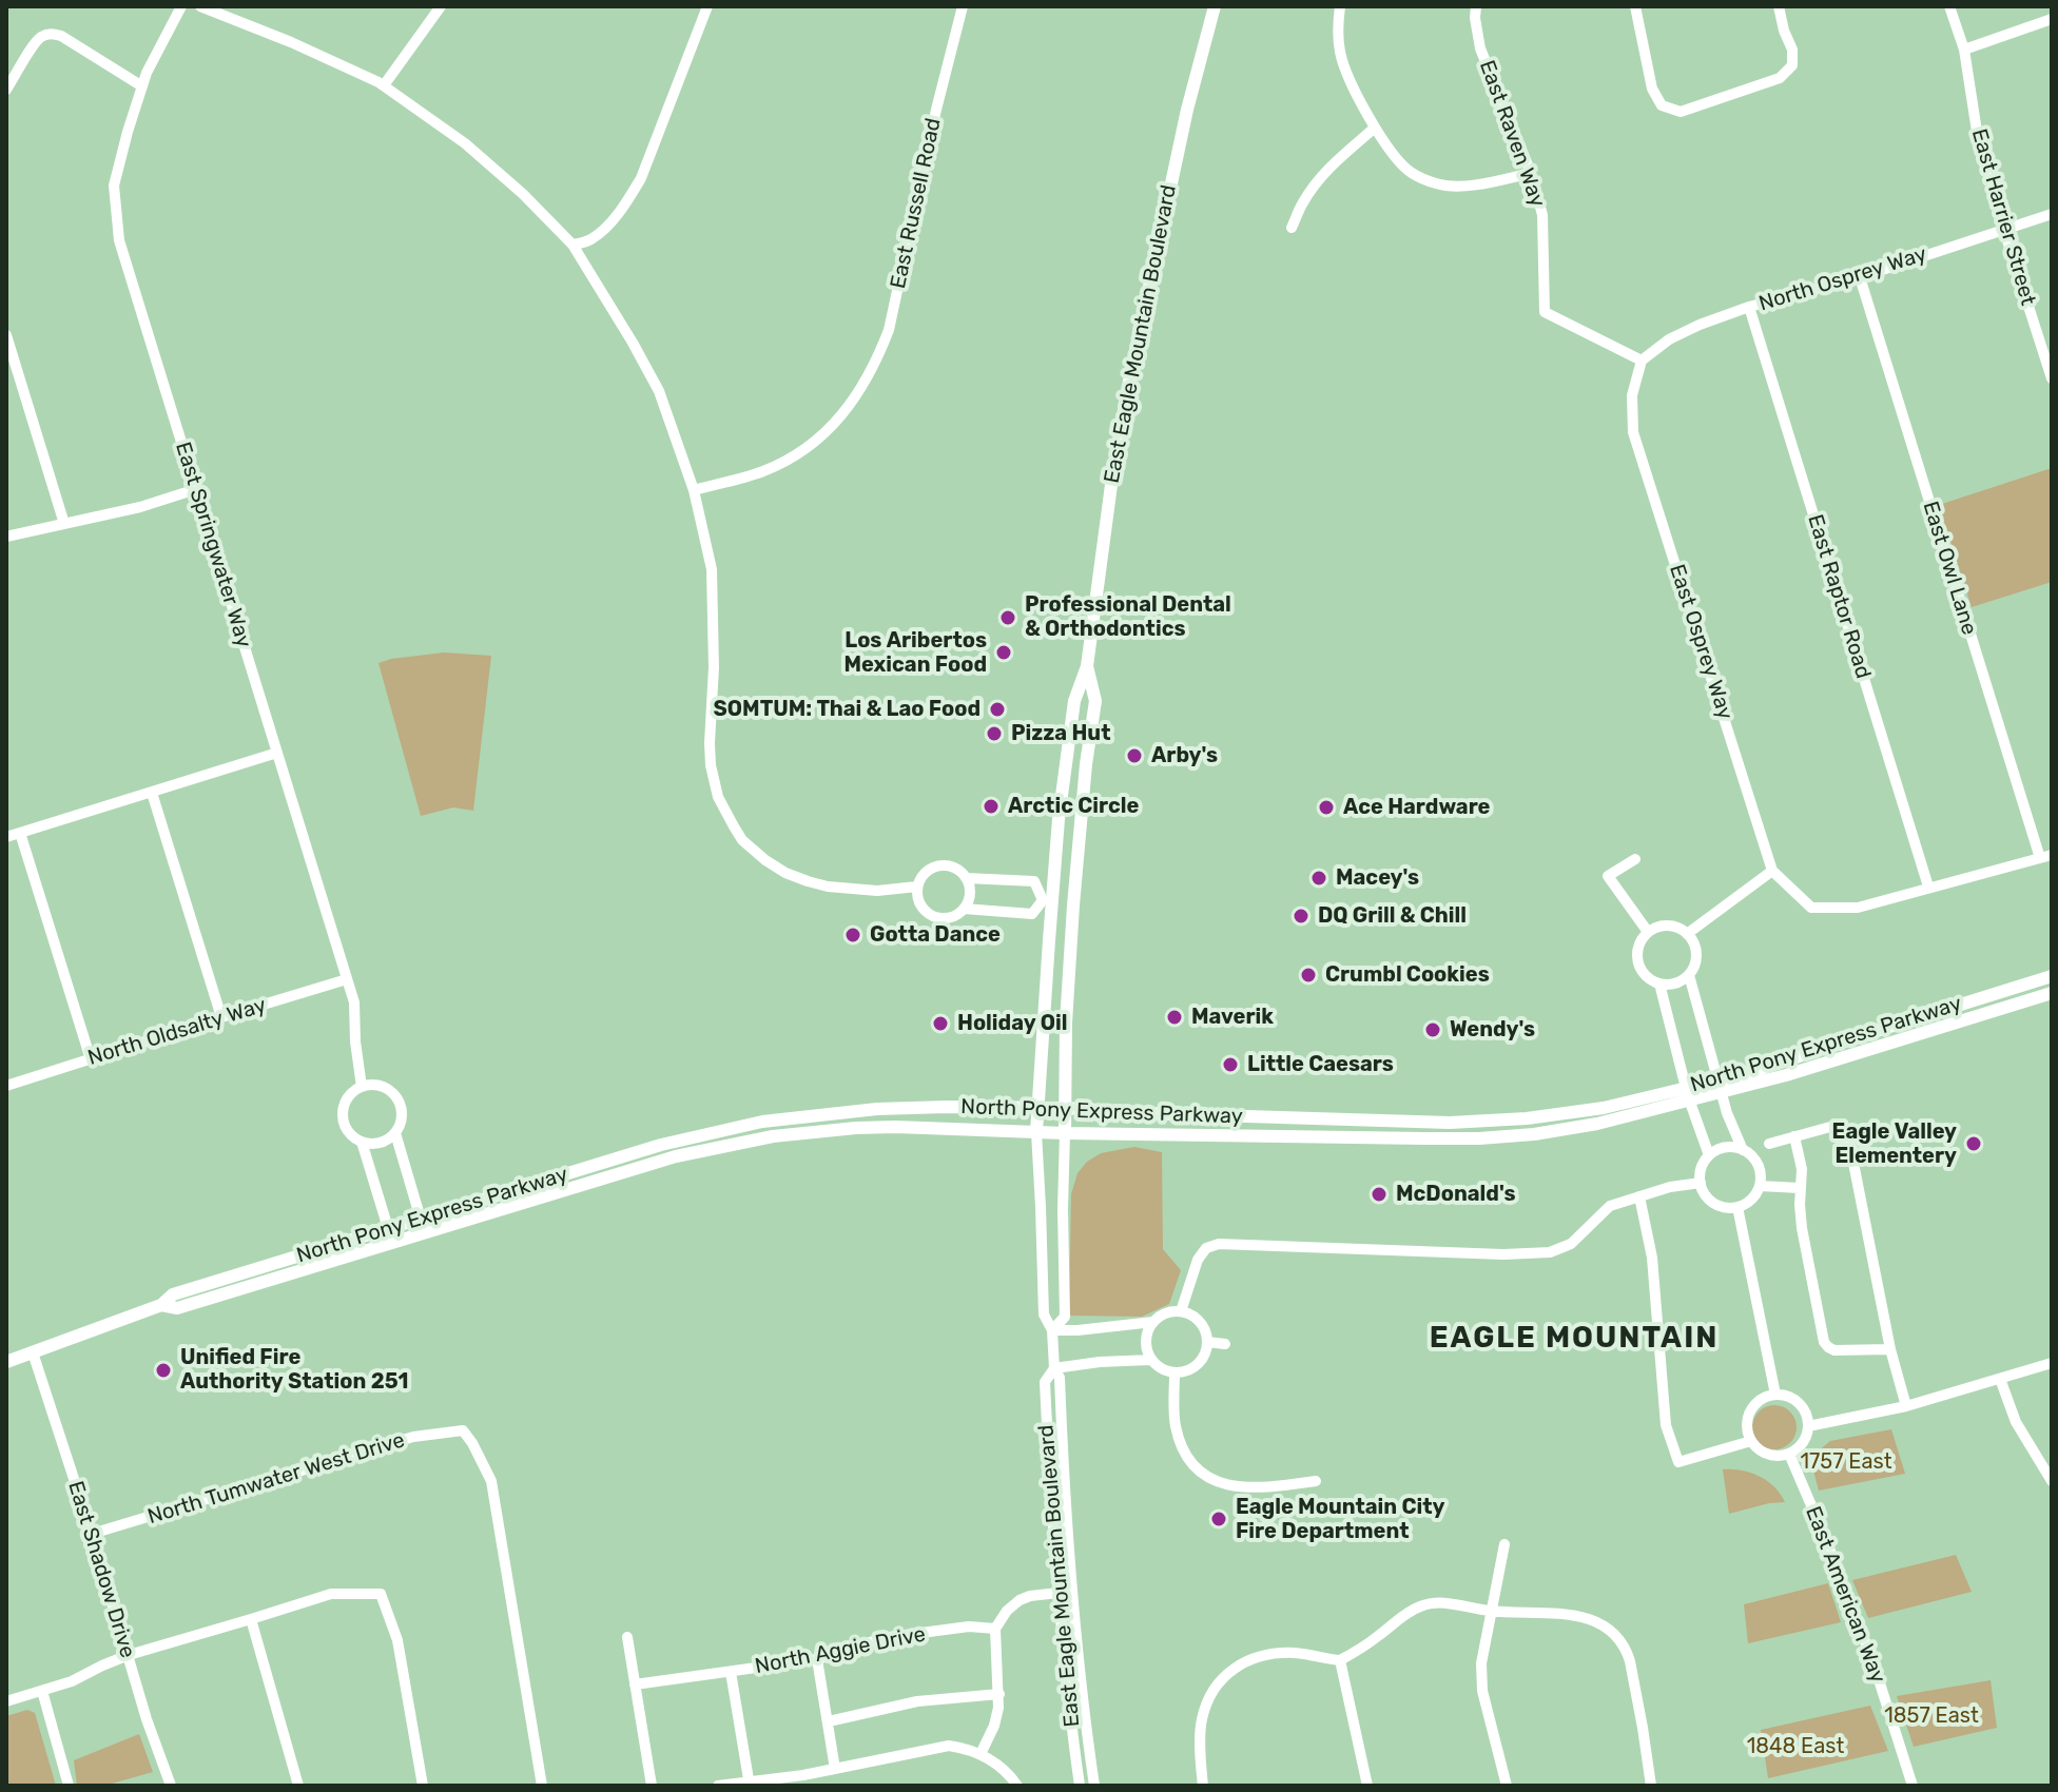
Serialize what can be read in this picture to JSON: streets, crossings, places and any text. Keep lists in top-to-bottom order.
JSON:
{
  "streets": {
    "main road": ["East Eagle Mountain Boulevard", "North Pony Express Parkway"],
    "street": [
      "East Raven Way",
      "East Russell Road",
      "East Harrier Street",
      "North Osprey Way",
      "East Springwater Way",
      "East Owl Lane",
      "East Raptor Road",
      "East Osprey Way",
      "North Oldsalty Way",
      "North Tumwater West Drive",
      "East Shadow Drive",
      "East American Way",
      "North Aggie Drive"
    ]
  },
  "crossings": [
    ["East Raven Way", "North Osprey Way"],
    ["East Raven Way", "East Osprey Way"],
    ["East Harrier Street", "North Osprey Way"],
    ["North Osprey Way", "East Owl Lane"],
    ["North Osprey Way", "East Raptor Road"],
    ["North Osprey Way", "East Osprey Way"],
    ["East Eagle Mountain Boulevard", "North Pony Express Parkway"],
    ["East Springwater Way", "North Oldsalty Way"],
    ["East Raptor Road", "East Osprey Way"],
    ["North Pony Express Parkway", "East Shadow Drive"],
    ["North Tumwater West Drive", "East Shadow Drive"]
  ],
  "districts": ["EAGLE MOUNTAIN"],
  "parks": ["1757 East", "1857 East", "1848 East"],
  "places": [
    "Professional Dental & Orthodontics",
    "Los Aribertos Mexican Food",
    "SOMTUM: Thai & Lao Food",
    "Pizza Hut",
    "Arby's",
    "Arctic Circle",
    "Ace Hardware",
    "Macey's",
    "DQ Grill & Chill",
    "Gotta Dance",
    "Crumbl Cookies",
    "Maverik",
    "Holiday Oil",
    "Wendy's",
    "Little Caesars",
    "Eagle Valley Elementery",
    "McDonald's",
    "Unified Fire Authority Station 251",
    "Eagle Mountain City Fire Department"
  ]
}
